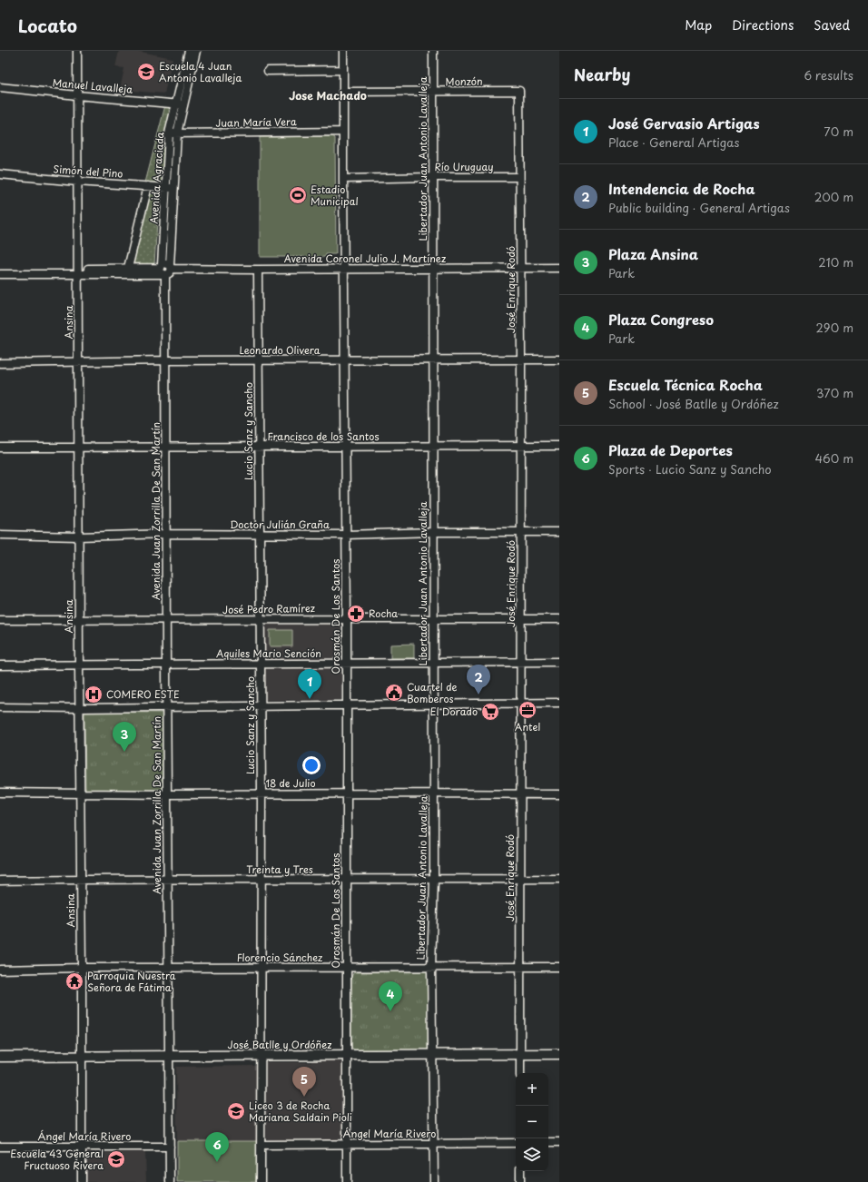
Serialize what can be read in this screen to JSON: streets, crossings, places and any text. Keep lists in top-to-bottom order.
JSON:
{
  "streets": {
    "main road": ["José Batlle y Ordóñez"],
    "street": [
      "Monzón",
      "Manuel Lavalleja",
      "Juan María Vera",
      "Libertador Juan Antonio Lavalleja",
      "Río Uruguay",
      "Simón del Pino",
      "Avenida Agraciada",
      "Avenida Coronel Julio J. Martínez",
      "José Enrique Rodó",
      "Ansina",
      "Leonardo Olivera",
      "Lucio Sanz y Sancho",
      "Francisco de los Santos",
      "Avenida Juan Zorrilla De San Martín",
      "Doctor Julián Graña",
      "José Pedro Ramírez",
      "Orosmán De Los Santos",
      "Aquiles Mario Sención",
      "18 de Julio",
      "Treinta y Tres",
      "Florencio Sánchez",
      "Ángel María Rivero"
    ]
  },
  "crossings": [
    ["Monzón", "Libertador Juan Antonio Lavalleja"],
    ["Monzón", "José Enrique Rodó"],
    ["Monzón", "Orosmán De Los Santos"],
    ["Manuel Lavalleja", "Avenida Agraciada"],
    ["Manuel Lavalleja", "Ansina"],
    ["Juan María Vera", "Avenida Agraciada"],
    ["Juan María Vera", "Orosmán De Los Santos"],
    ["Libertador Juan Antonio Lavalleja", "Río Uruguay"],
    ["Libertador Juan Antonio Lavalleja", "Avenida Coronel Julio J. Martínez"],
    ["Libertador Juan Antonio Lavalleja", "Leonardo Olivera"],
    ["Libertador Juan Antonio Lavalleja", "Francisco de los Santos"],
    ["Libertador Juan Antonio Lavalleja", "Doctor Julián Graña"],
    ["Libertador Juan Antonio Lavalleja", "José Pedro Ramírez"],
    ["Libertador Juan Antonio Lavalleja", "Aquiles Mario Sención"],
    ["Libertador Juan Antonio Lavalleja", "18 de Julio"],
    ["Libertador Juan Antonio Lavalleja", "Treinta y Tres"],
    ["Libertador Juan Antonio Lavalleja", "Florencio Sánchez"],
    ["Libertador Juan Antonio Lavalleja", "José Batlle y Ordóñez"],
    ["Libertador Juan Antonio Lavalleja", "Ángel María Rivero"],
    ["Río Uruguay", "José Enrique Rodó"],
    ["Río Uruguay", "Orosmán De Los Santos"],
    ["Simón del Pino", "Avenida Agraciada"],
    ["Simón del Pino", "Ansina"],
    ["Avenida Agraciada", "Avenida Coronel Julio J. Martínez"],
    ["Avenida Agraciada", "Avenida Juan Zorrilla De San Martín"],
    ["Avenida Coronel Julio J. Martínez", "José Enrique Rodó"],
    ["Avenida Coronel Julio J. Martínez", "Ansina"],
    ["Avenida Coronel Julio J. Martínez", "Lucio Sanz y Sancho"],
    ["Avenida Coronel Julio J. Martínez", "Avenida Juan Zorrilla De San Martín"],
    ["Avenida Coronel Julio J. Martínez", "Orosmán De Los Santos"],
    ["José Enrique Rodó", "Leonardo Olivera"],
    ["José Enrique Rodó", "Francisco de los Santos"],
    ["José Enrique Rodó", "Doctor Julián Graña"],
    ["José Enrique Rodó", "José Pedro Ramírez"],
    ["José Enrique Rodó", "Aquiles Mario Sención"],
    ["José Enrique Rodó", "18 de Julio"],
    ["José Enrique Rodó", "Treinta y Tres"],
    ["José Enrique Rodó", "Florencio Sánchez"],
    ["José Enrique Rodó", "José Batlle y Ordóñez"],
    ["Ansina", "Leonardo Olivera"],
    ["Ansina", "Francisco de los Santos"],
    ["Ansina", "Doctor Julián Graña"],
    ["Ansina", "José Pedro Ramírez"],
    ["Ansina", "Aquiles Mario Sención"],
    ["Ansina", "18 de Julio"],
    ["Ansina", "Treinta y Tres"],
    ["Ansina", "Florencio Sánchez"],
    ["Ansina", "José Batlle y Ordóñez"],
    ["Ansina", "Ángel María Rivero"],
    ["Leonardo Olivera", "Lucio Sanz y Sancho"],
    ["Leonardo Olivera", "Avenida Juan Zorrilla De San Martín"],
    ["Leonardo Olivera", "Orosmán De Los Santos"],
    ["Lucio Sanz y Sancho", "Francisco de los Santos"],
    ["Lucio Sanz y Sancho", "Doctor Julián Graña"],
    ["Lucio Sanz y Sancho", "José Pedro Ramírez"],
    ["Lucio Sanz y Sancho", "Aquiles Mario Sención"],
    ["Lucio Sanz y Sancho", "18 de Julio"],
    ["Lucio Sanz y Sancho", "Treinta y Tres"],
    ["Lucio Sanz y Sancho", "Florencio Sánchez"],
    ["Lucio Sanz y Sancho", "José Batlle y Ordóñez"],
    ["Lucio Sanz y Sancho", "Ángel María Rivero"],
    ["Francisco de los Santos", "Avenida Juan Zorrilla De San Martín"],
    ["Francisco de los Santos", "Orosmán De Los Santos"],
    ["Avenida Juan Zorrilla De San Martín", "Doctor Julián Graña"],
    ["Avenida Juan Zorrilla De San Martín", "José Pedro Ramírez"],
    ["Avenida Juan Zorrilla De San Martín", "Aquiles Mario Sención"],
    ["Avenida Juan Zorrilla De San Martín", "18 de Julio"],
    ["Avenida Juan Zorrilla De San Martín", "Treinta y Tres"],
    ["Avenida Juan Zorrilla De San Martín", "Florencio Sánchez"],
    ["Avenida Juan Zorrilla De San Martín", "José Batlle y Ordóñez"],
    ["Avenida Juan Zorrilla De San Martín", "Ángel María Rivero"],
    ["Doctor Julián Graña", "Orosmán De Los Santos"],
    ["José Pedro Ramírez", "Orosmán De Los Santos"],
    ["Orosmán De Los Santos", "Aquiles Mario Sención"],
    ["Orosmán De Los Santos", "18 de Julio"],
    ["Orosmán De Los Santos", "Treinta y Tres"],
    ["Orosmán De Los Santos", "Florencio Sánchez"],
    ["Orosmán De Los Santos", "José Batlle y Ordóñez"],
    ["Orosmán De Los Santos", "Ángel María Rivero"]
  ],
  "districts": ["Jose Machado"],
  "places": {
    "school or university": ["Escuela 4 Juan Antonio Lavalleja", "Liceo 3 de Rocha Mariana Saldain Pioli", "Escuela 43 General Fructuoso Rivera"],
    "sports": ["Estadio Municipal"],
    "pharmacy": ["Rocha"],
    "public building": ["Cuartel de Bomberos"],
    "hospital": ["COMERO ESTE"],
    "office": ["Antel"],
    "supermarket": ["El Dorado"],
    "temple": ["Parroquia Nuestra Señora de Fátima"]
  },
  "page": {
    "header": "Locato",
    "nav": ["Map", "Directions", "Saved"],
    "heading": ["Nearby", "6 results"],
    "list": [
      {
        "mark": "1",
        "name": "José Gervasio Artigas",
        "note": "Place · General Artigas",
        "value": "70 m"
      },
      {
        "mark": "2",
        "name": "Intendencia de Rocha",
        "note": "Public building · General Artigas",
        "value": "200 m"
      },
      {
        "mark": "3",
        "name": "Plaza Ansina",
        "note": "Park",
        "value": "210 m"
      },
      {
        "mark": "4",
        "name": "Plaza Congreso",
        "note": "Park",
        "value": "290 m"
      },
      {
        "mark": "5",
        "name": "Escuela Técnica Rocha",
        "note": "School · José Batlle y Ordóñez",
        "value": "370 m"
      },
      {
        "mark": "6",
        "name": "Plaza de Deportes",
        "note": "Sports · Lucio Sanz y Sancho",
        "value": "460 m"
      }
    ],
    "pins": [
      "2",
      "1",
      "3",
      "4",
      "5",
      "6"
    ],
    "map_buttons": ["+", "−"]
  }
}
